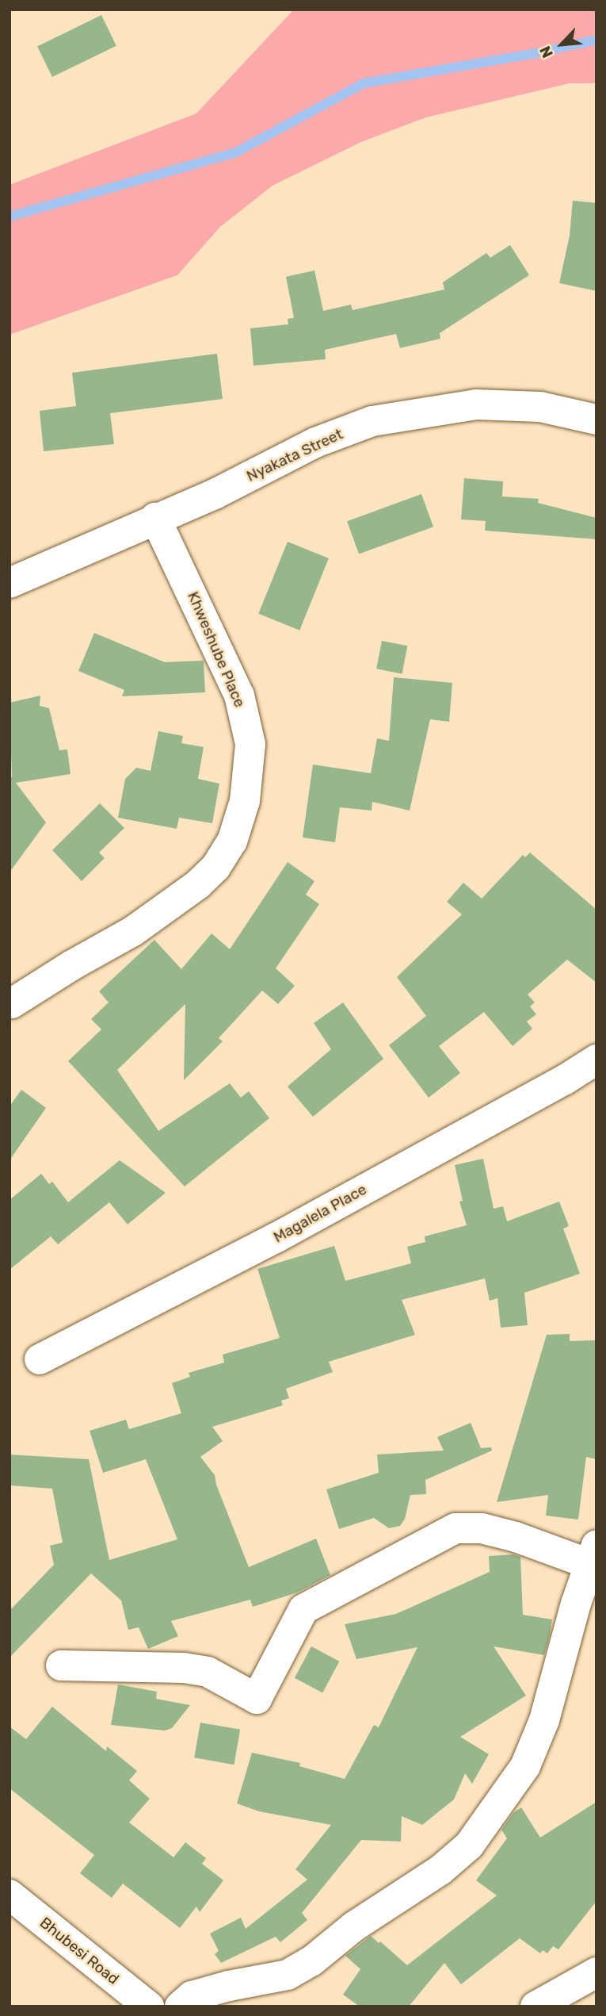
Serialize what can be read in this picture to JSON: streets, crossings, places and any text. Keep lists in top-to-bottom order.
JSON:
{
  "streets": {
    "street": [
      "Nyakata Street",
      "Khweshube Place",
      "Magalela Place",
      "Bhubesi Road"
    ]
  },
  "crossings": [
    ["Nyakata Street", "Khweshube Place"]
  ],
  "north": "bottom left"
}
